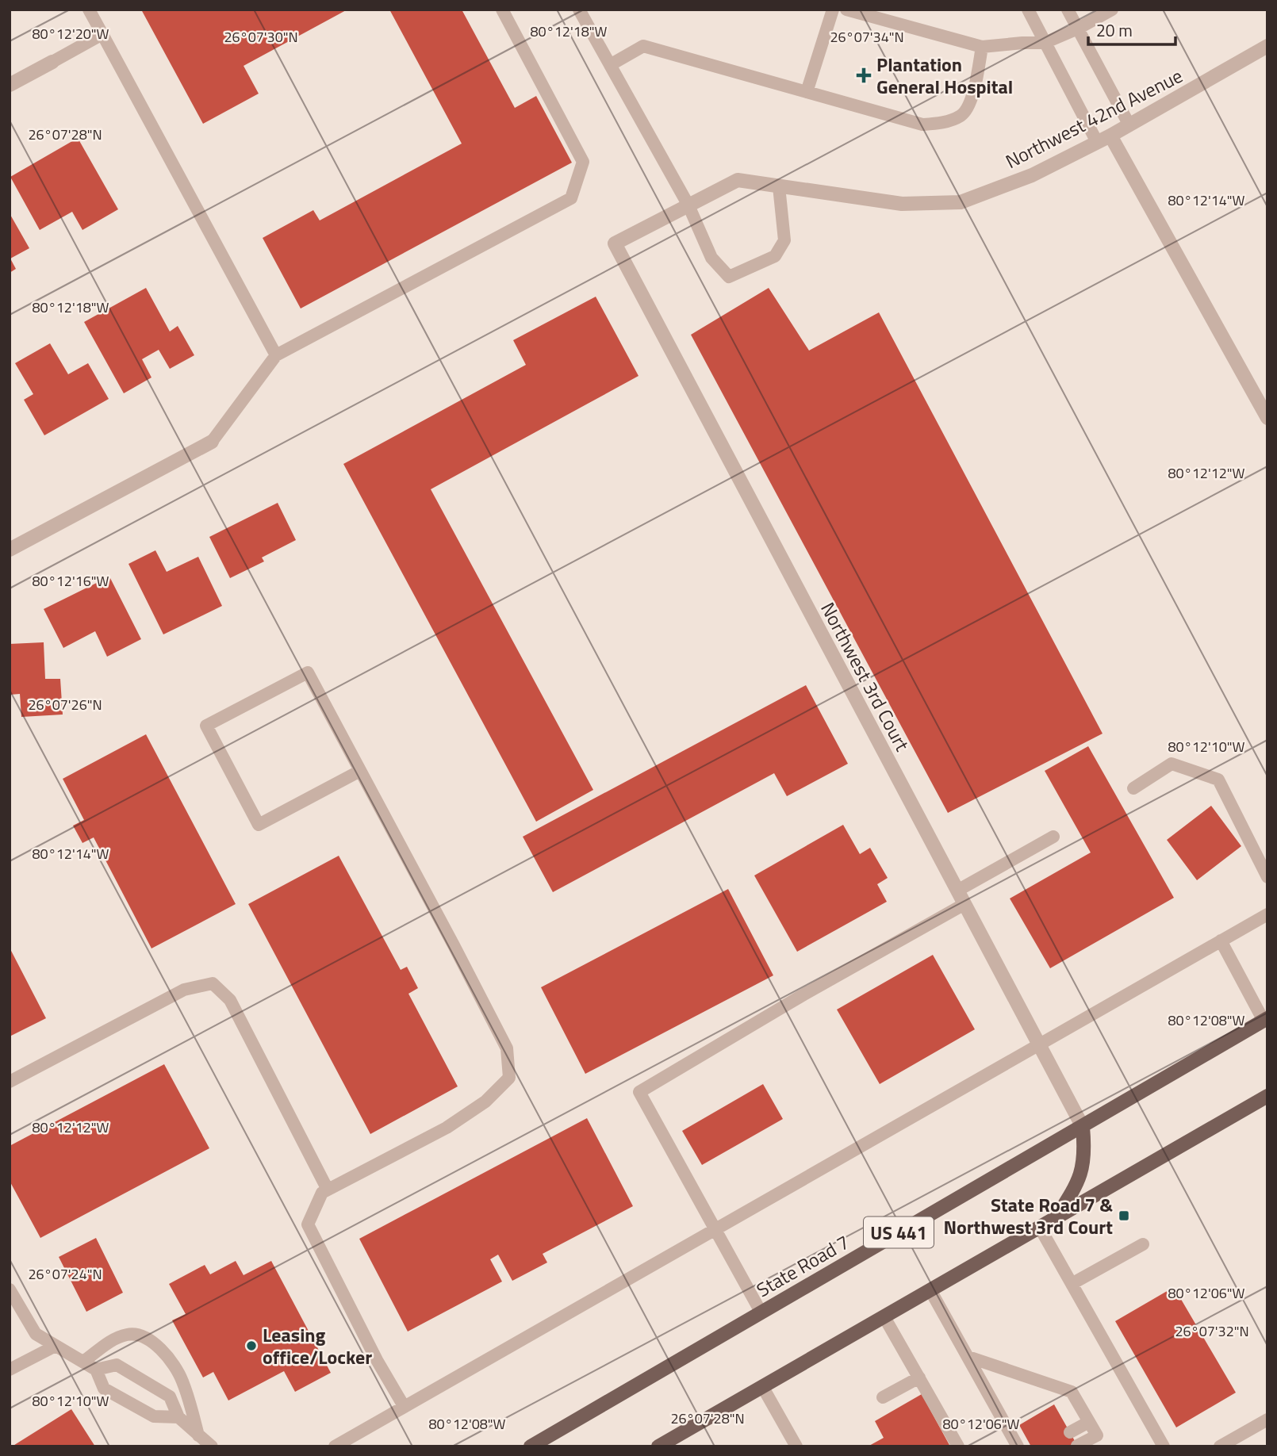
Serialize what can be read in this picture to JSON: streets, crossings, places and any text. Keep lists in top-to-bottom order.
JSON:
{
  "streets": {
    "main road": ["US 441", "State Road 7"],
    "street": ["Northwest 42nd Avenue", "Northwest 3rd Court"]
  },
  "crossings": [
    ["Northwest 42nd Avenue", "Northwest 3rd Court"],
    ["Northwest 3rd Court", "State Road 7"]
  ],
  "places": {
    "health": ["Plantation General Hospital"],
    "transit": ["State Road 7 & Northwest 3rd Court"],
    "other": ["Leasing office/Locker"]
  },
  "scale_bar": "20 m",
  "coordinates": [
    "80°12'18\"W",
    "80°12'20\"W",
    "26°07'30\"N",
    "26°07'34\"N",
    "26°07'28\"N",
    "80°12'14\"W",
    "80°12'12\"W",
    "80°12'16\"W",
    "26°07'26\"N",
    "80°12'10\"W",
    "80°12'08\"W",
    "26°07'24\"N",
    "80°12'06\"W",
    "26°07'32\"N"
  ]
}
